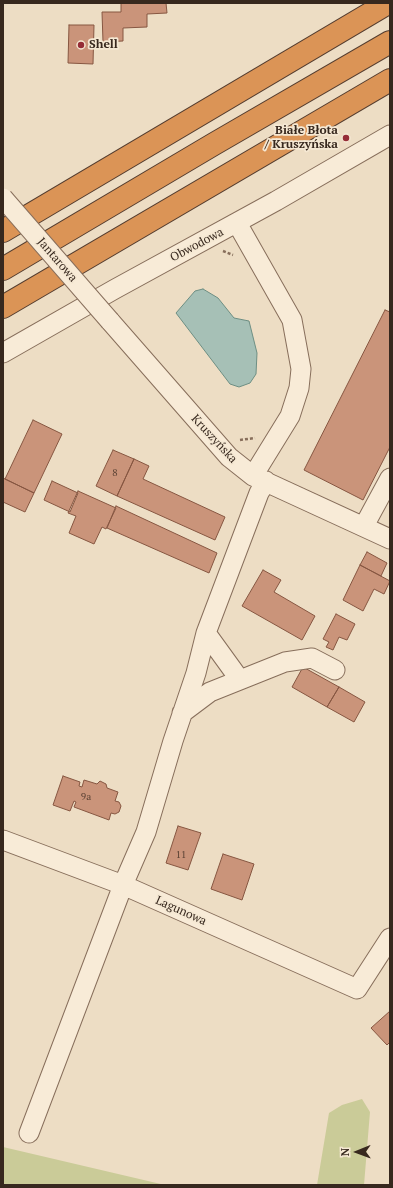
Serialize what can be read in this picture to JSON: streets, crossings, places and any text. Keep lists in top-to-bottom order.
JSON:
{
  "streets": {
    "street": [
      "Obwodowa",
      "Jantarowa",
      "Kruszyńska",
      "Lagunowa"
    ]
  },
  "crossings": [
    ["Jantarowa", "Kruszyńska"]
  ],
  "places": ["Shell", "Białe Błota / Kruszyńska"],
  "house_numbers": ["8", "9a", "11"],
  "north": "left"
}
